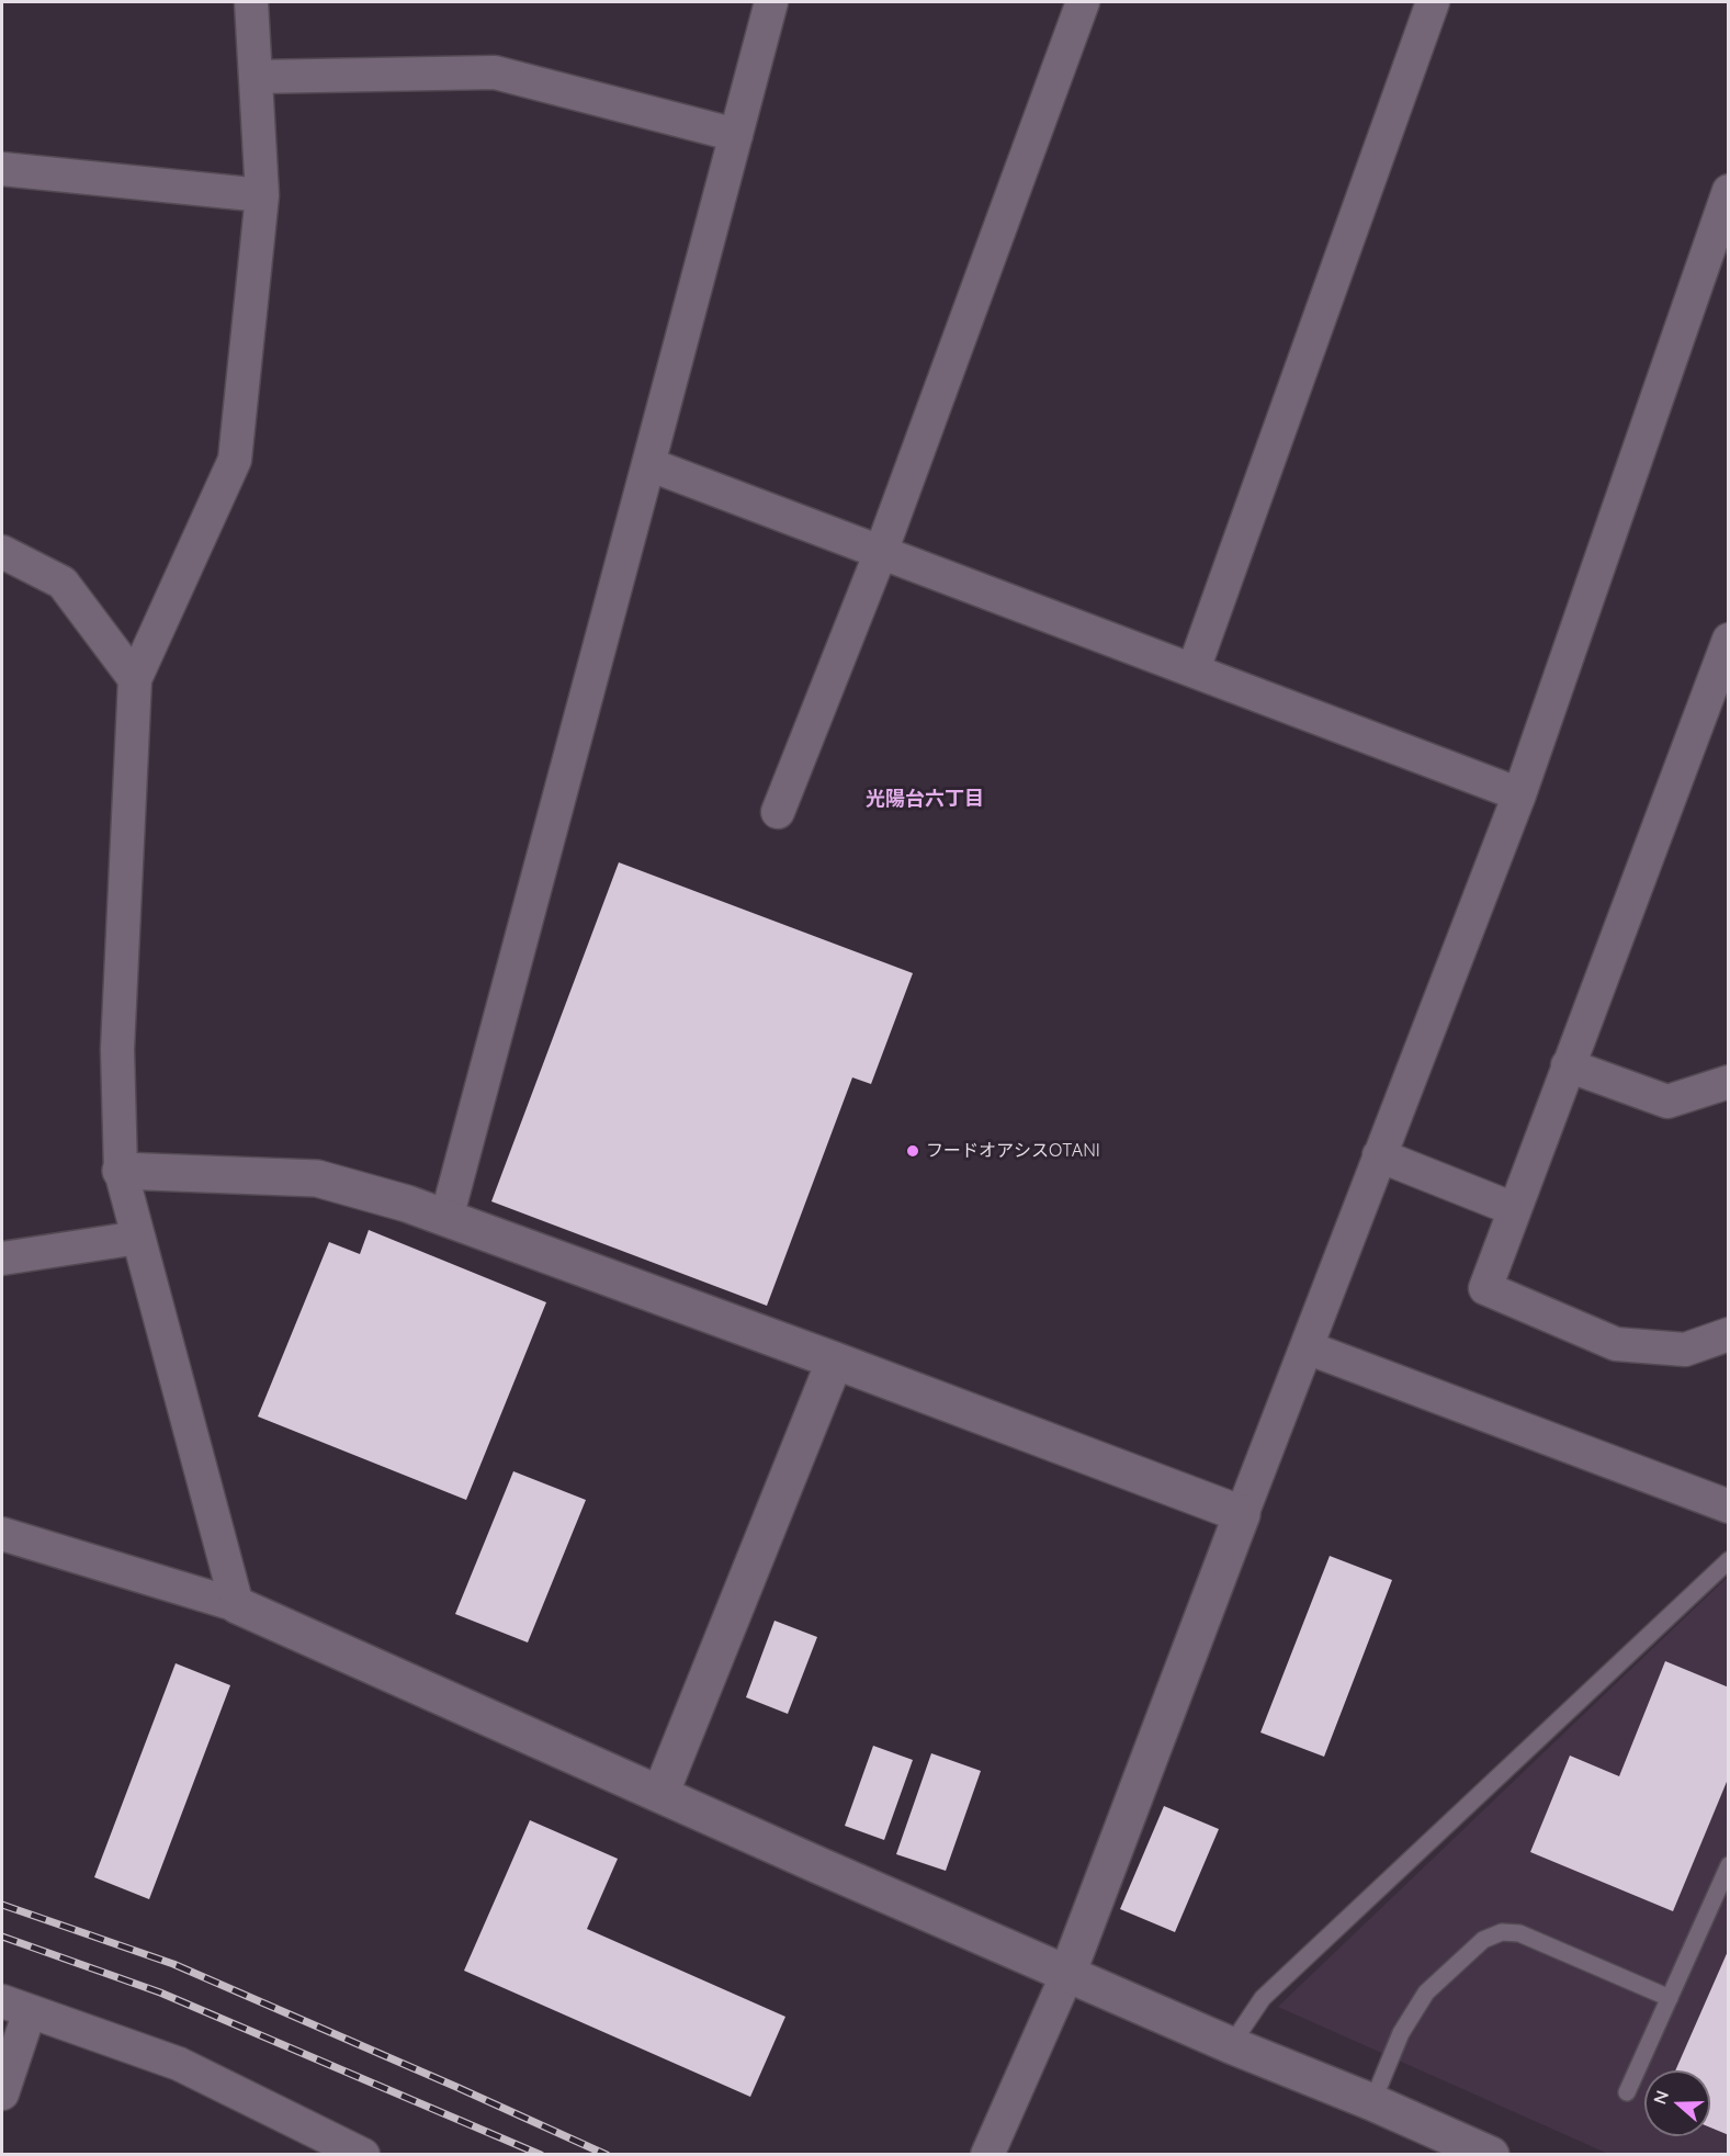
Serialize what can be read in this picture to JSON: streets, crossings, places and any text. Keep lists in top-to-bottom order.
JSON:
{
  "districts": ["光陽台六丁目"],
  "places": ["フードオアシスOTANI"],
  "north": "left"
}
